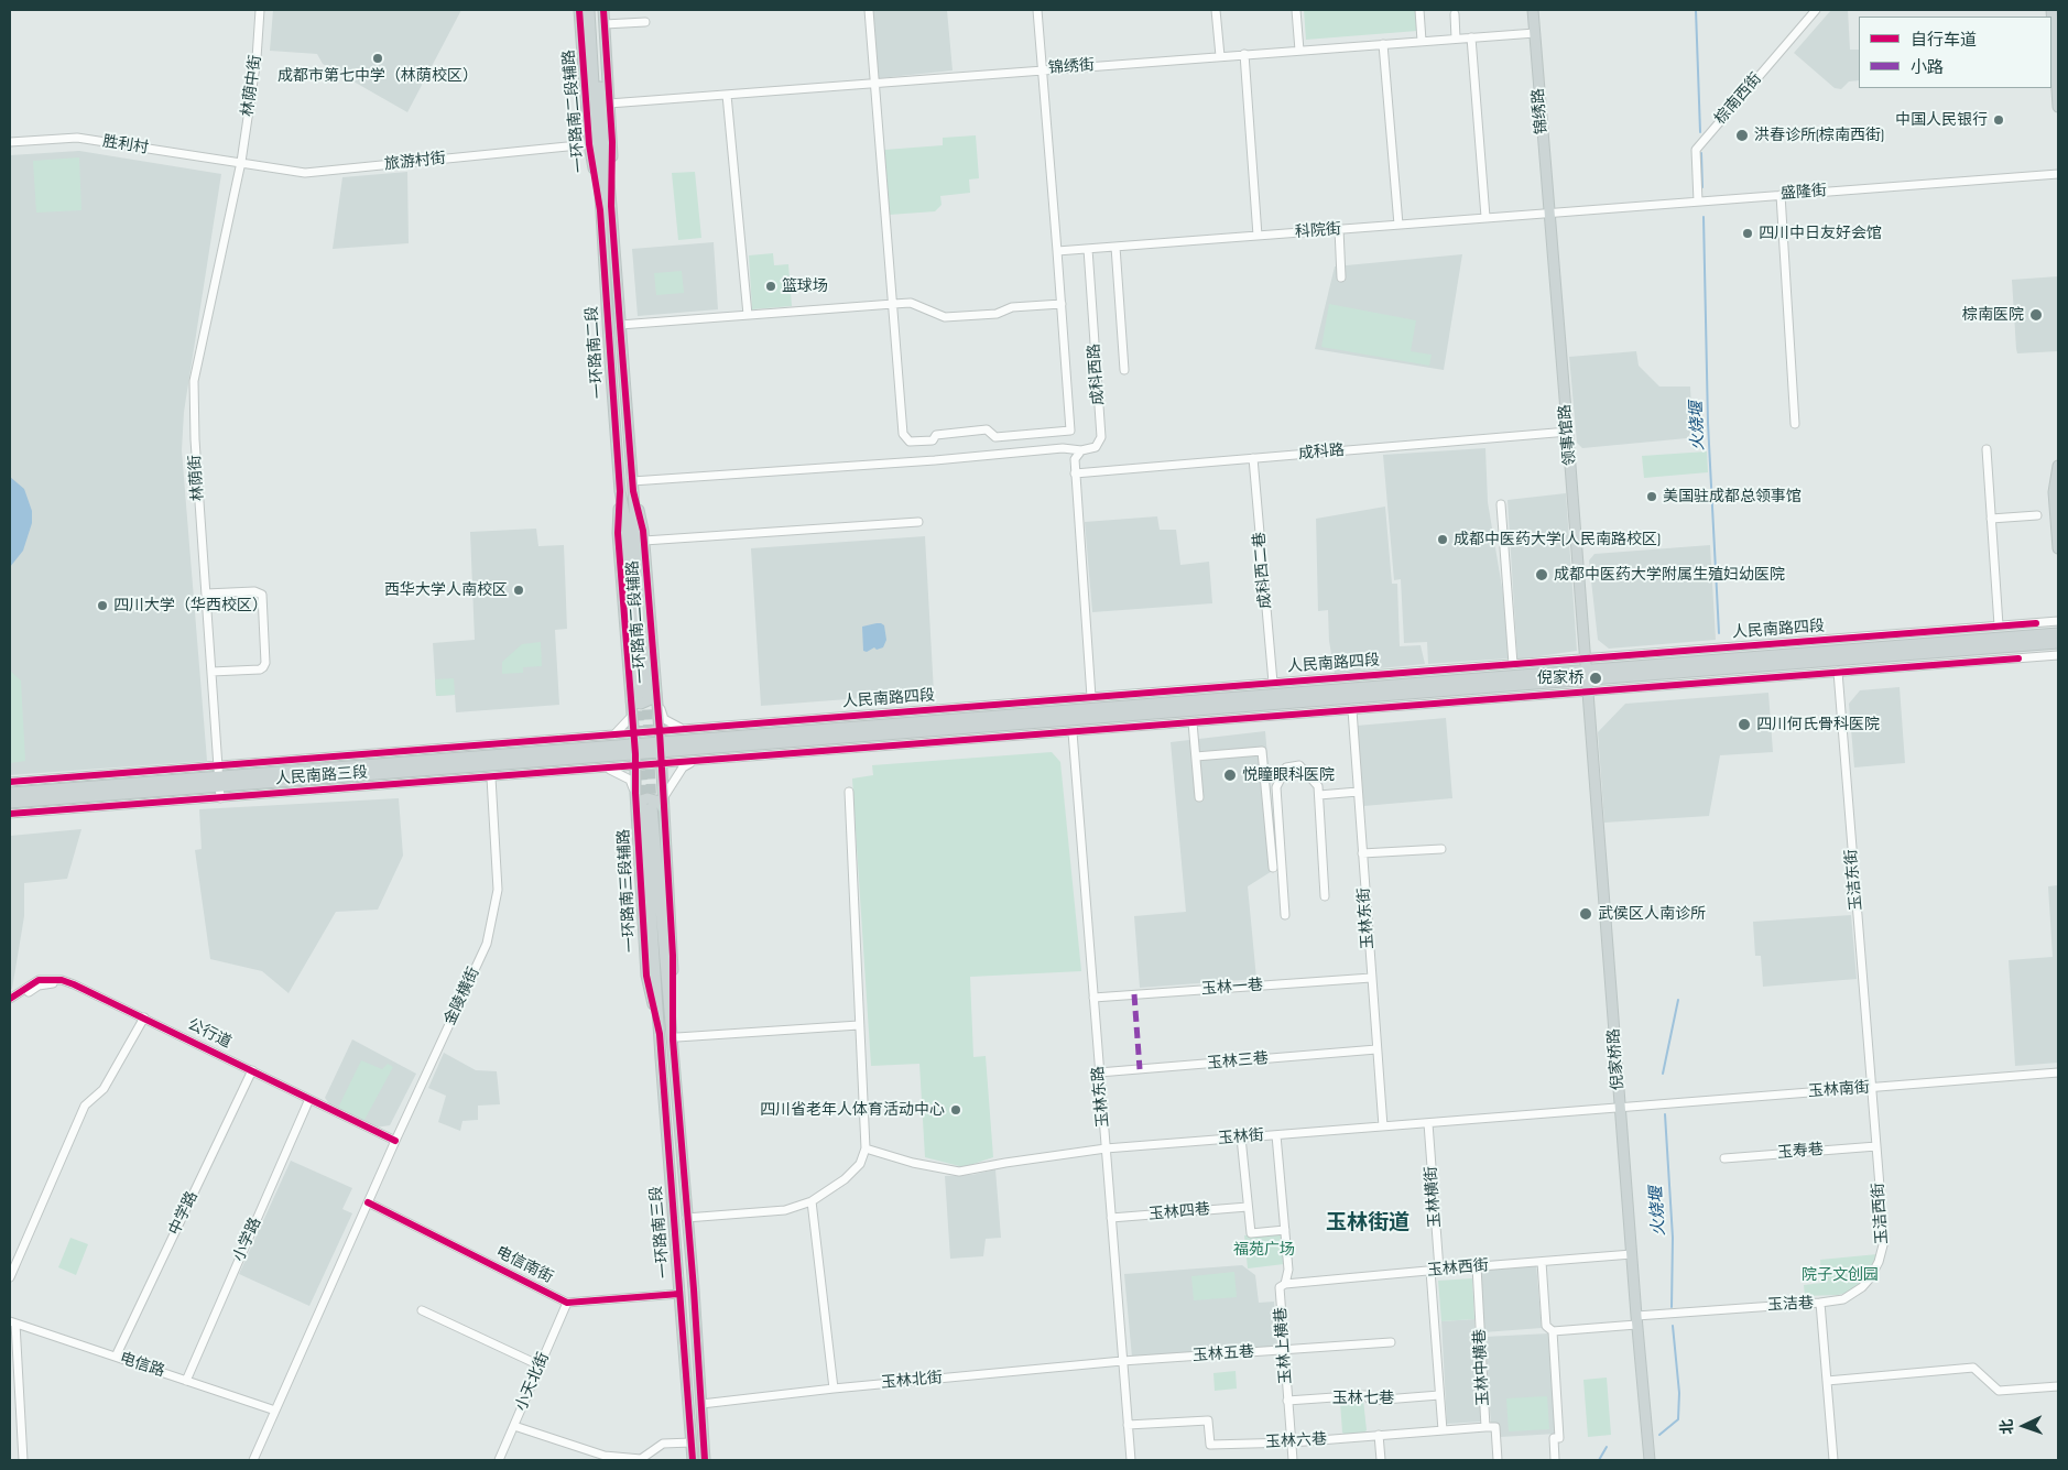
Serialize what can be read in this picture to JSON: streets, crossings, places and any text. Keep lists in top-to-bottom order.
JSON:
{
  "streets": {
    "main road": [
      "一环路南二段辅路",
      "锦绣路",
      "一环路南二段",
      "领事馆路",
      "人民南路四段",
      "人民南路三段",
      "一环路南三段辅路",
      "倪家桥路",
      "一环路南三段"
    ],
    "street": [
      "锦绣街",
      "林荫中街",
      "棕南西街",
      "胜利村",
      "旅游村街",
      "盛隆街",
      "科院街",
      "成科西路",
      "成科路",
      "林荫街",
      "成科西二巷",
      "玉洁东街",
      "玉林东街",
      "玉林一巷",
      "金陵横街",
      "公行道",
      "玉林三巷",
      "玉林南街",
      "玉林东路",
      "玉林街",
      "玉寿巷",
      "玉林横街",
      "玉林四巷",
      "中学路",
      "玉洁西街",
      "小学路",
      "电信南街",
      "玉林西街",
      "玉洁巷",
      "玉林上横巷",
      "玉林五巷",
      "电信路",
      "玉林中横巷",
      "玉林北街",
      "小天北街",
      "玉林七巷",
      "玉林六巷"
    ]
  },
  "crossings": [
    ["锦绣街", "一环路南二段辅路"],
    ["锦绣街", "锦绣路"],
    ["林荫中街", "胜利村"],
    ["林荫中街", "旅游村街"],
    ["林荫中街", "林荫街"],
    ["棕南西街", "盛隆街"],
    ["一环路南二段辅路", "旅游村街"],
    ["一环路南二段辅路", "一环路南二段"],
    ["一环路南二段辅路", "人民南路四段"],
    ["一环路南二段辅路", "人民南路三段"],
    ["一环路南二段辅路", "一环路南三段辅路"],
    ["锦绣路", "盛隆街"],
    ["锦绣路", "科院街"],
    ["锦绣路", "领事馆路"],
    ["胜利村", "旅游村街"],
    ["胜利村", "林荫街"],
    ["旅游村街", "林荫街"],
    ["盛隆街", "科院街"],
    ["盛隆街", "领事馆路"],
    ["科院街", "成科西路"],
    ["科院街", "领事馆路"],
    ["领事馆路", "成科路"],
    ["领事馆路", "人民南路四段"],
    ["领事馆路", "倪家桥路"],
    ["成科路", "成科西二巷"],
    ["林荫街", "人民南路三段"],
    ["成科西二巷", "人民南路四段"],
    ["人民南路四段", "人民南路三段"],
    ["人民南路四段", "倪家桥路"],
    ["人民南路三段", "一环路南三段辅路"],
    ["人民南路三段", "金陵横街"],
    ["玉洁东街", "玉林南街"],
    ["玉洁东街", "玉洁西街"],
    ["一环路南三段辅路", "一环路南三段"],
    ["玉林东街", "玉林一巷"],
    ["玉林东街", "玉林三巷"],
    ["玉林东街", "玉林街"],
    ["玉林一巷", "玉林东路"],
    ["金陵横街", "公行道"],
    ["金陵横街", "电信南街"],
    ["公行道", "中学路"],
    ["公行道", "小学路"],
    ["倪家桥路", "玉林南街"],
    ["倪家桥路", "玉林街"],
    ["倪家桥路", "玉林西街"],
    ["倪家桥路", "玉洁巷"],
    ["玉林三巷", "玉林东路"],
    ["玉林南街", "玉林街"],
    ["玉林南街", "玉洁西街"],
    ["玉林东路", "玉林街"],
    ["玉林东路", "玉林四巷"],
    ["玉林东路", "玉林五巷"],
    ["玉林东路", "玉林北街"],
    ["玉林东路", "玉林六巷"],
    ["玉林街", "玉林横街"],
    ["玉林街", "玉林上横巷"],
    ["玉寿巷", "玉洁西街"],
    ["玉林横街", "玉林西街"],
    ["中学路", "电信路"],
    ["玉洁西街", "玉洁巷"],
    ["一环路南三段", "玉林北街"],
    ["小学路", "电信路"],
    ["电信南街", "小天北街"],
    ["玉林西街", "玉林上横巷"],
    ["玉林西街", "玉林中横巷"],
    ["玉林上横巷", "玉林五巷"],
    ["玉林上横巷", "玉林七巷"],
    ["玉林上横巷", "玉林六巷"],
    ["玉林五巷", "玉林北街"],
    ["玉林中横巷", "玉林六巷"]
  ],
  "districts": ["玉林街道"],
  "water": ["火烧堰"],
  "parks": ["福苑广场", "院子文创园"],
  "places": [
    "成都市第七中学（林荫校区）",
    "中国人民银行",
    "洪春诊所(棕南西街)",
    "四川中日友好会馆",
    "篮球场",
    "棕南医院",
    "美国驻成都总领事馆",
    "成都中医药大学(人民南路校区)",
    "成都中医药大学附属生殖妇幼医院",
    "西华大学人南校区",
    "四川大学（华西校区）",
    "倪家桥",
    "四川何氏骨科医院",
    "悦瞳眼科医院",
    "武侯区人南诊所",
    "四川省老年人体育活动中心"
  ],
  "legend": ["自行车道", "小路"],
  "north": "left"
}
